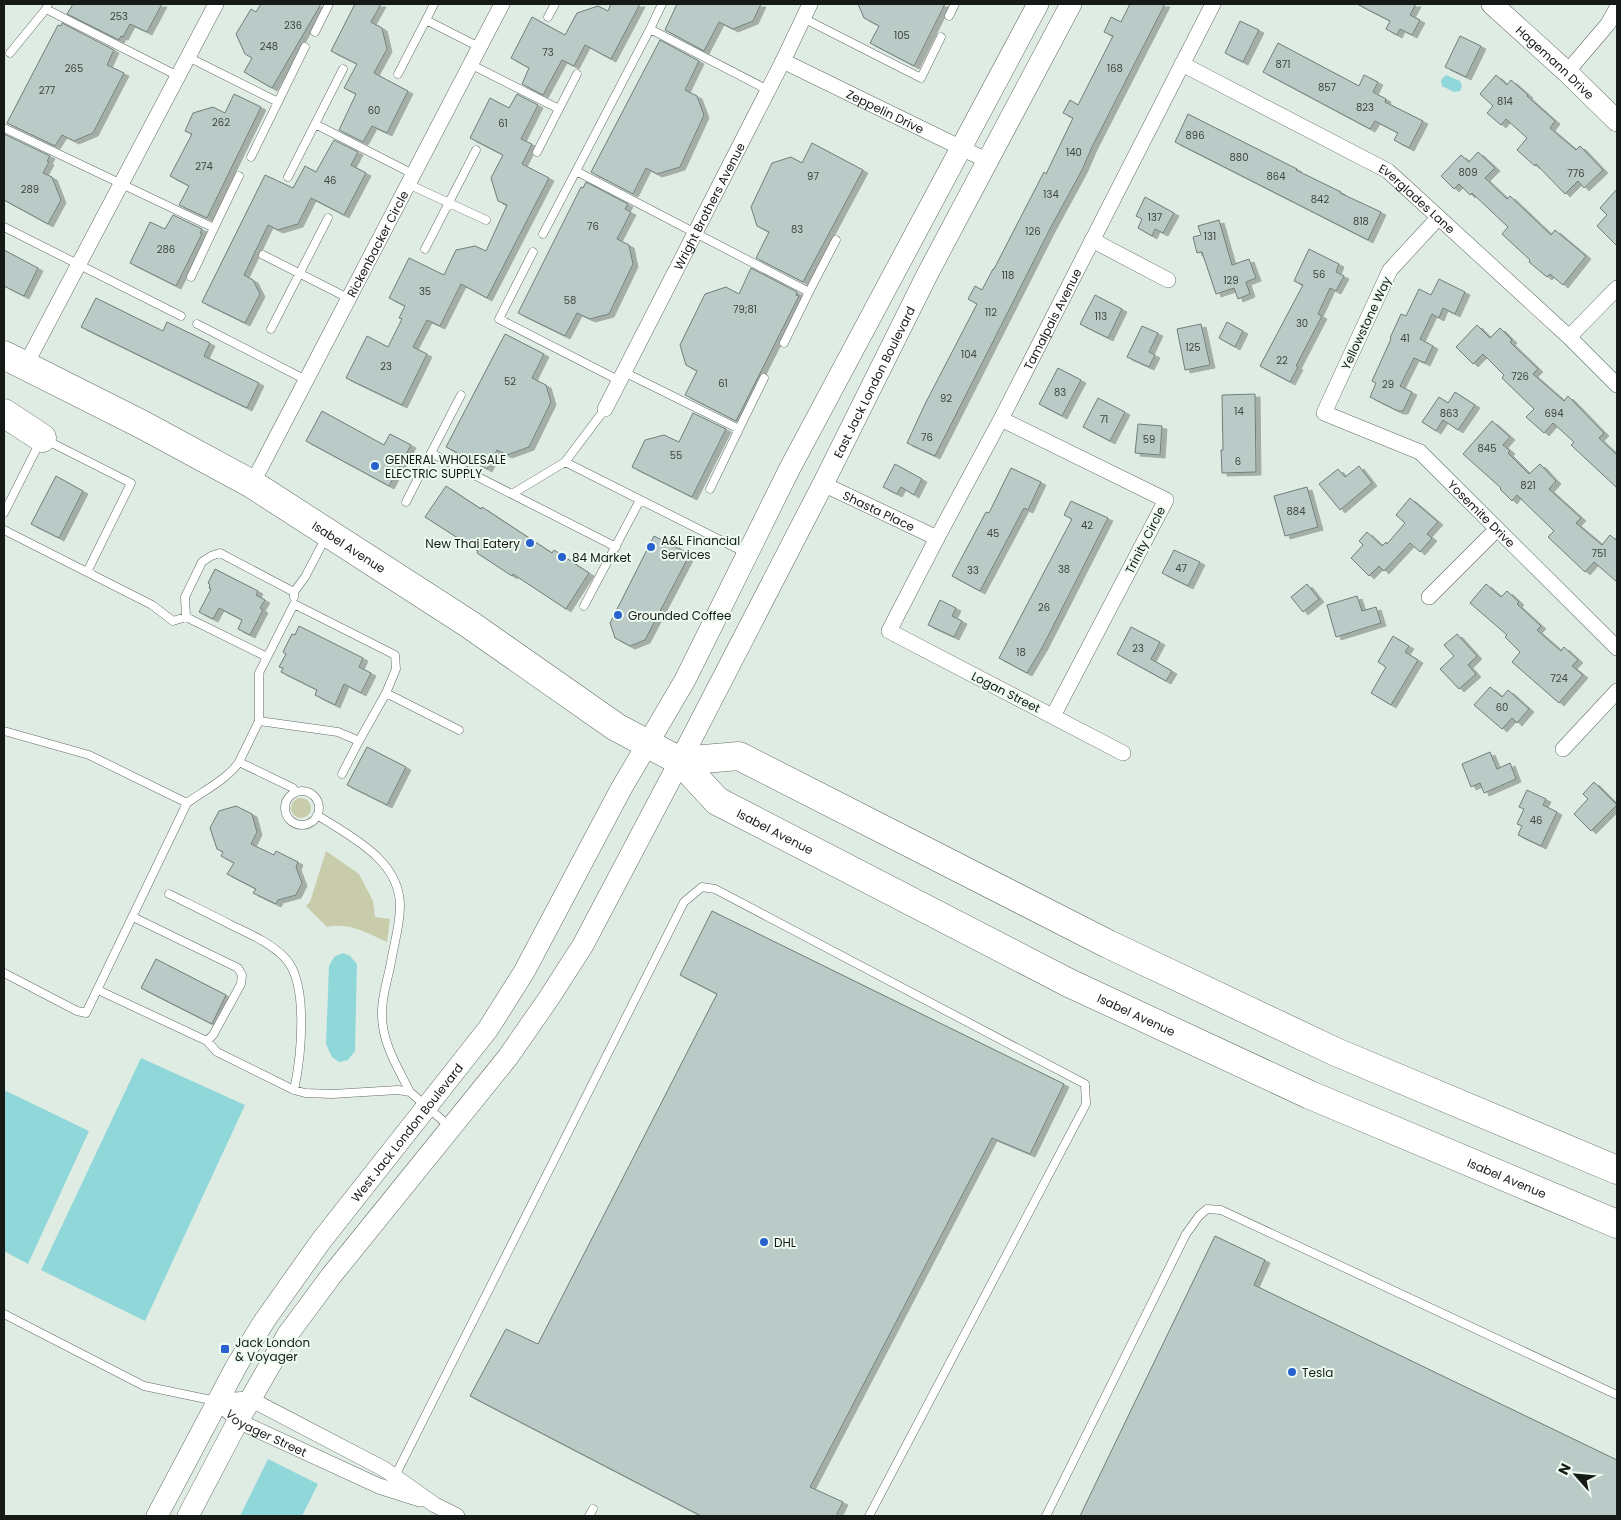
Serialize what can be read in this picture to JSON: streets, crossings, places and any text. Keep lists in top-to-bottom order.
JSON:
{
  "streets": {
    "highway": ["Isabel Avenue"],
    "main road": ["Hagemann Drive", "East Jack London Boulevard", "West Jack London Boulevard"],
    "street": [
      "Zeppelin Drive",
      "Everglades Lane",
      "Wright Brothers Avenue",
      "Rickenbacker Circle",
      "Tamalpais Avenue",
      "Yellowstone Way",
      "Shasta Place",
      "Yosemite Drive",
      "Trinity Circle",
      "Logan Street",
      "Voyager Street"
    ]
  },
  "crossings": [
    ["Zeppelin Drive", "Wright Brothers Avenue"],
    ["Zeppelin Drive", "East Jack London Boulevard"],
    ["Everglades Lane", "Tamalpais Avenue"],
    ["Everglades Lane", "Yellowstone Way"],
    ["Rickenbacker Circle", "Isabel Avenue"],
    ["Tamalpais Avenue", "Shasta Place"],
    ["Tamalpais Avenue", "Trinity Circle"],
    ["Tamalpais Avenue", "Logan Street"],
    ["Yellowstone Way", "Yosemite Drive"],
    ["East Jack London Boulevard", "Shasta Place"],
    ["East Jack London Boulevard", "Isabel Avenue"],
    ["Trinity Circle", "Logan Street"],
    ["Isabel Avenue", "West Jack London Boulevard"],
    ["West Jack London Boulevard", "Voyager Street"]
  ],
  "places": {
    "other": [
      "GENERAL WHOLESALE ELECTRIC SUPPLY",
      "New Thai Eatery",
      "A&L Financial Services",
      "84 Market",
      "Grounded Coffee",
      "DHL",
      "Tesla"
    ],
    "transit": ["Jack London & Voyager"]
  },
  "house_numbers": [
    "253",
    "236",
    "105",
    "248",
    "73",
    "871",
    "265",
    "168",
    "857",
    "277",
    "814",
    "823",
    "60",
    "262",
    "61",
    "896",
    "140",
    "880",
    "274",
    "809",
    "776",
    "97",
    "864",
    "46",
    "289",
    "134",
    "842",
    "137",
    "818",
    "76",
    "83",
    "126",
    "131",
    "286",
    "56",
    "118",
    "129",
    "35",
    "58",
    "79;81",
    "112",
    "113",
    "30",
    "41",
    "125",
    "104",
    "22",
    "23",
    "726",
    "52",
    "61",
    "29",
    "83",
    "92",
    "14",
    "863",
    "694",
    "71",
    "76",
    "59",
    "845",
    "55",
    "6",
    "821",
    "884",
    "42",
    "45",
    "751",
    "47",
    "38",
    "33",
    "26",
    "23",
    "18",
    "724",
    "60",
    "46"
  ],
  "north": "top left"
}
